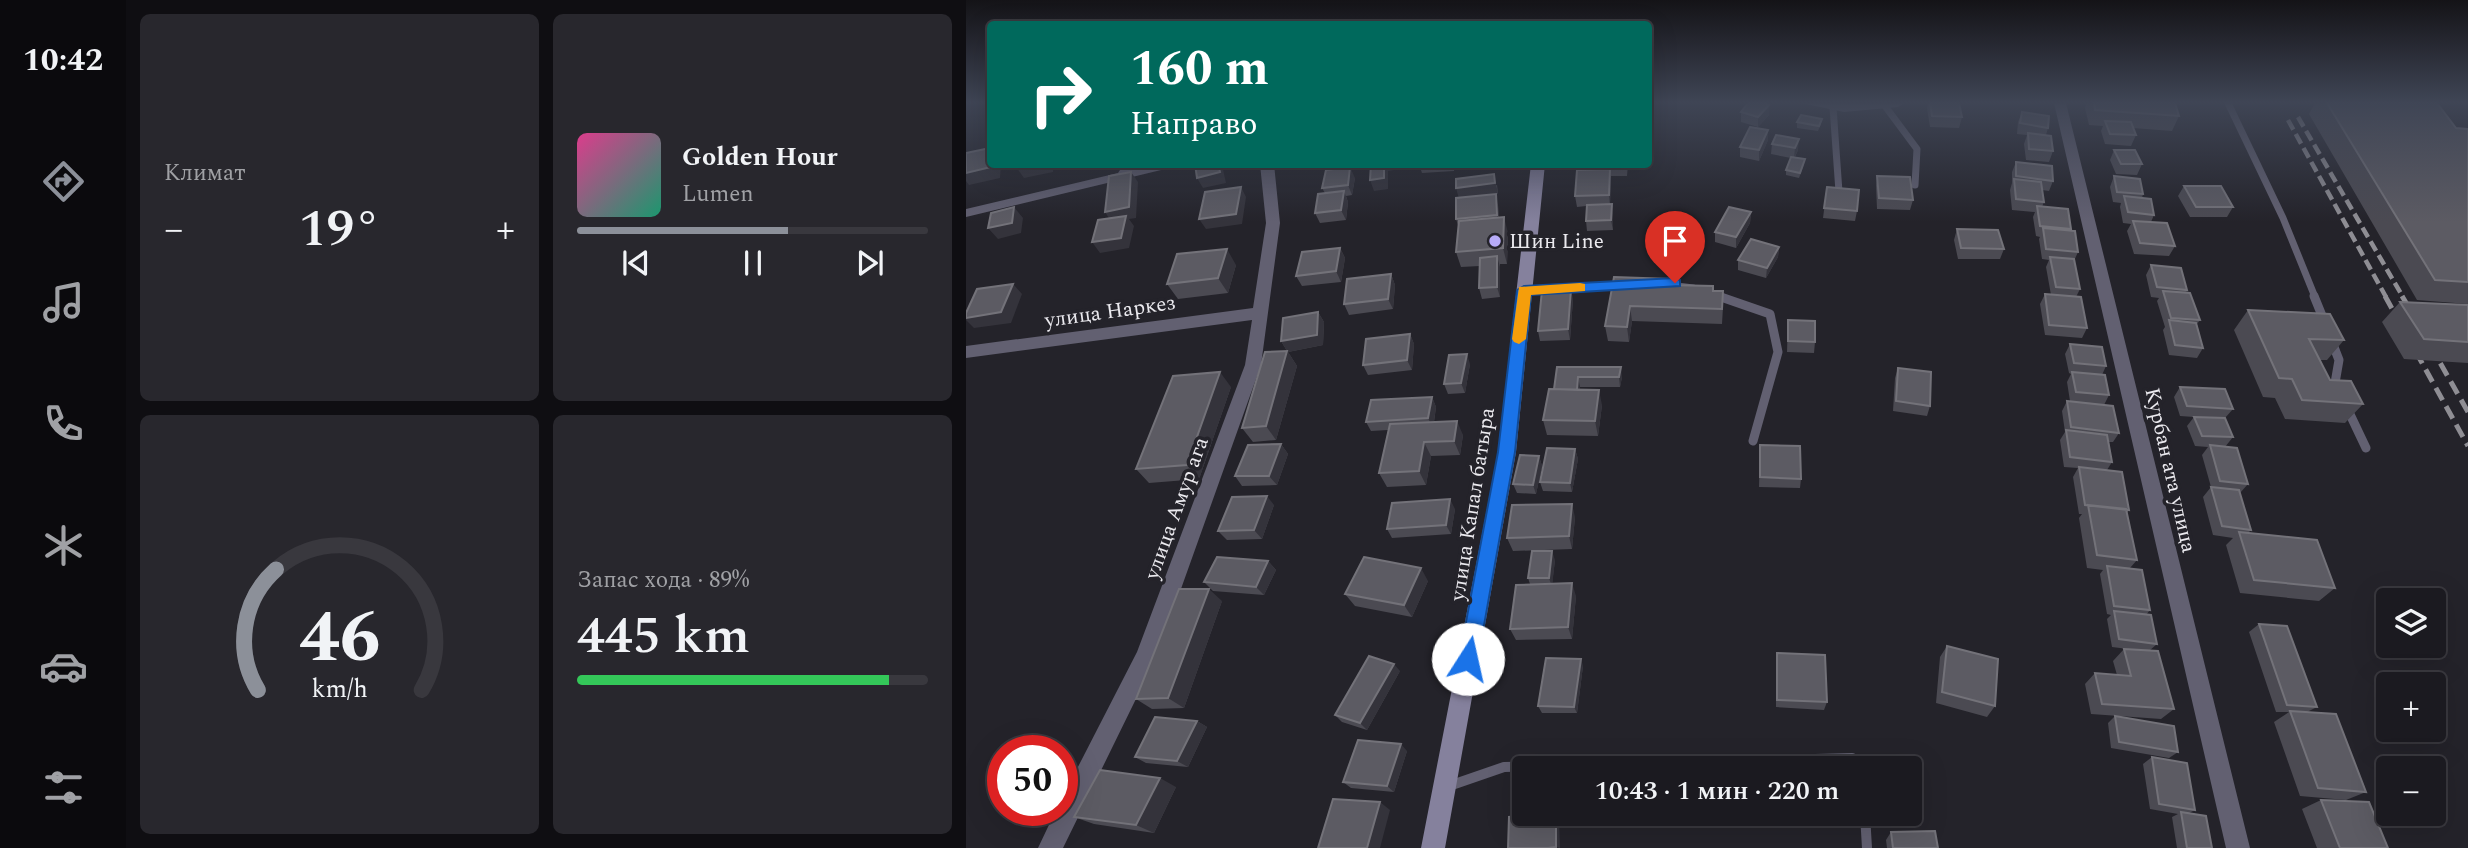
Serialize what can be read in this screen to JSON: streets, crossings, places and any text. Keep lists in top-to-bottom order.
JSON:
{
  "streets": {
    "main road": ["улица Капал батыра"],
    "street": ["улица Наркез", "Курбан ата улица", "улица Амур ага"]
  },
  "crossings": [
    ["улица Наркез", "улица Амур ага"]
  ],
  "places": ["Шин Line"],
  "page": {
    "tabs": "10:42",
    "tile": [
      "Климат",
      ["Запас хода · 89%", "445 km"]
    ],
    "turn": ["160 m", "Направо"],
    "song": ["Golden Hour", "Lumen"],
    "heat": ["−", "19°", "+"],
    "map_buttons": ["+", "−"],
    "limit": "50",
    "trip": "10:43 · 1 мин · 220 m",
    "gauge": ["46", "km/h"]
  }
}
